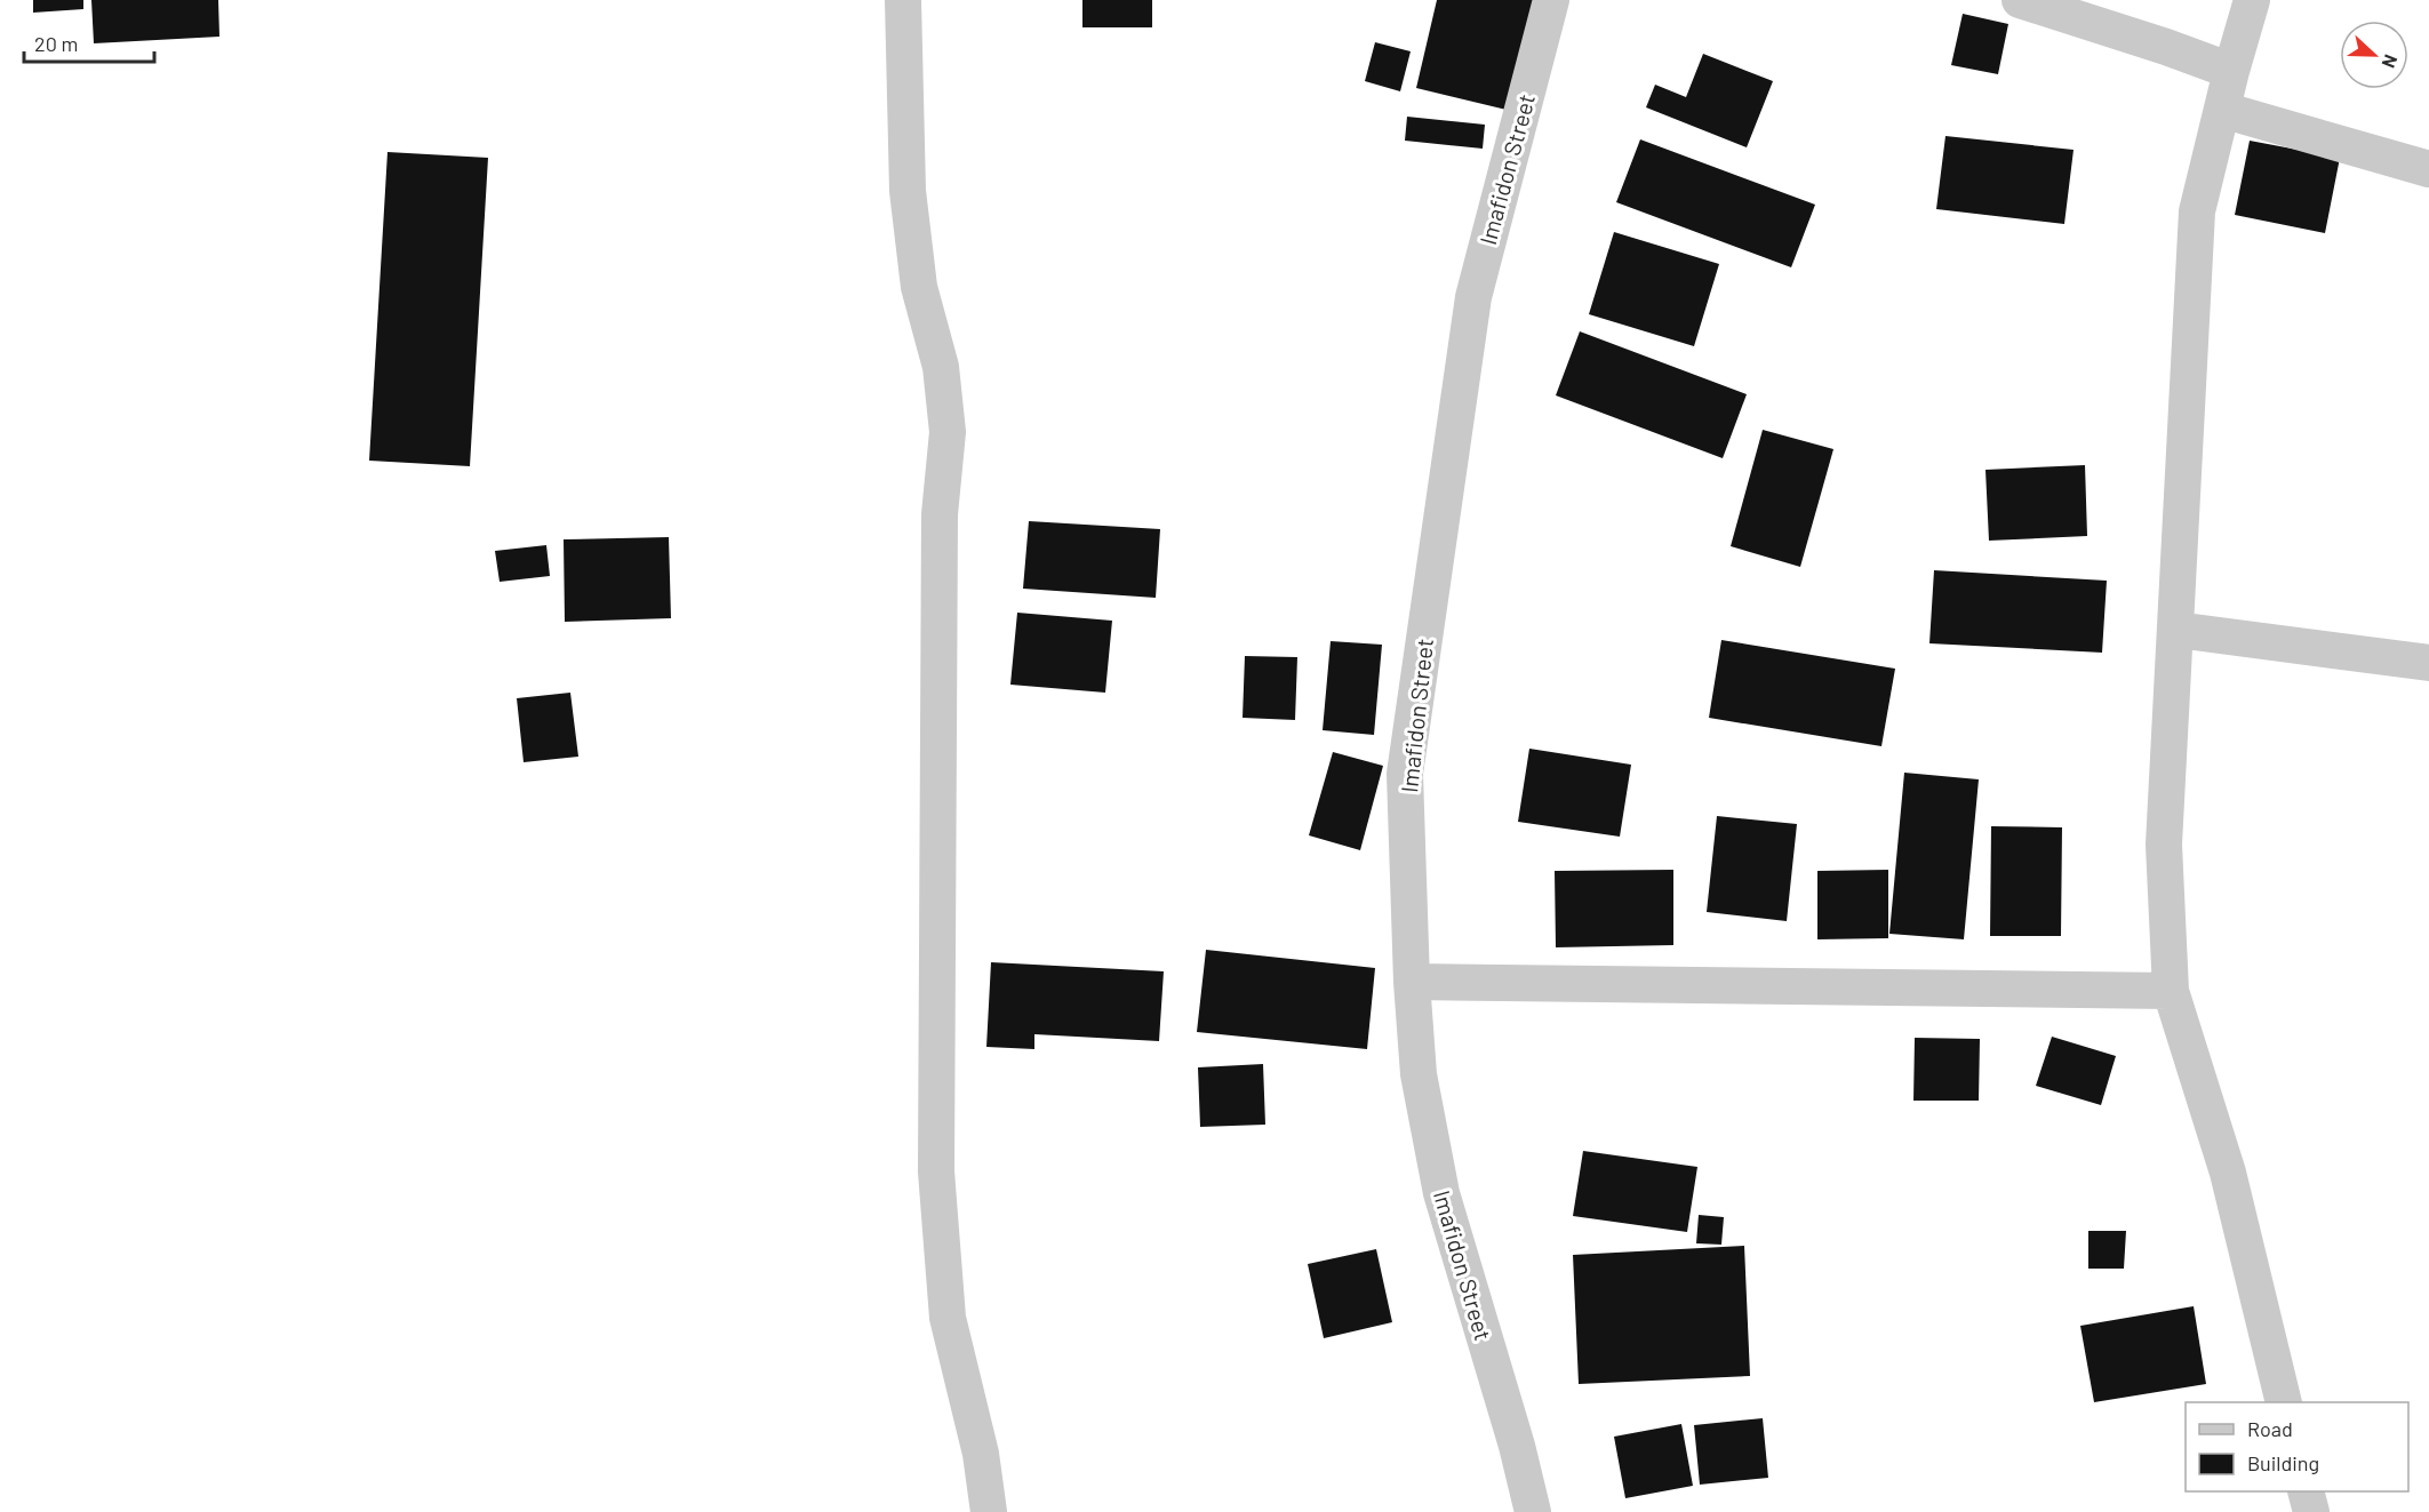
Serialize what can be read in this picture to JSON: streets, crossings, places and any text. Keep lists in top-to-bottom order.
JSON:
{
  "streets": {
    "street": ["Imafidon Street"]
  },
  "legend": ["Road", "Building"],
  "scale_bar": "20 m",
  "north": "right"
}
